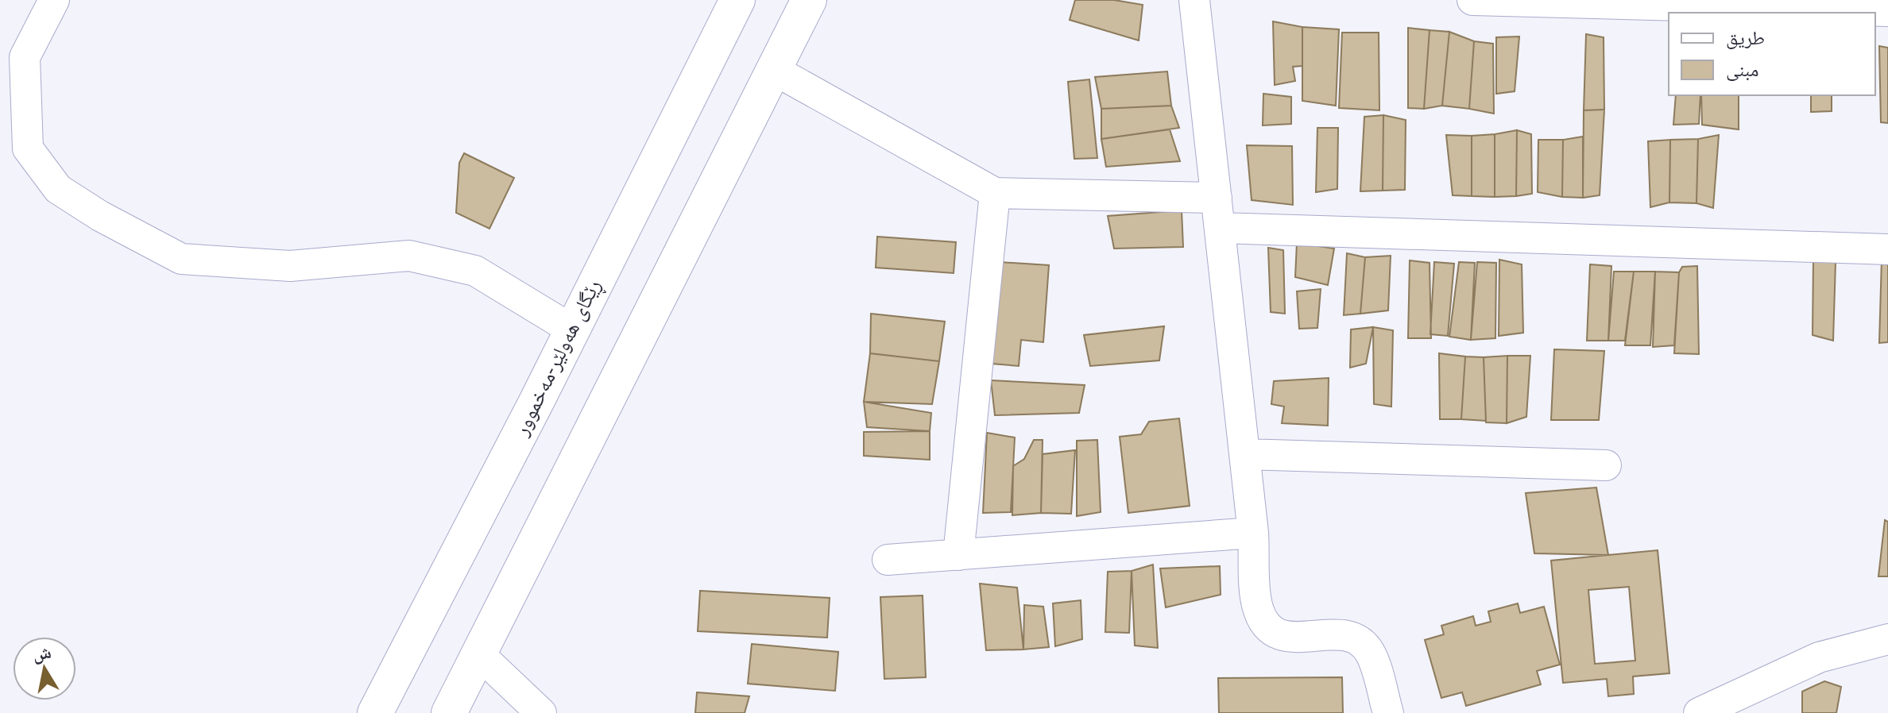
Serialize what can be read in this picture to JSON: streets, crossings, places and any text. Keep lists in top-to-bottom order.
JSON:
{
  "streets": {
    "highway": ["ڕێگای هەولێر-مەخموور"]
  },
  "legend": ["طريق", "مبنى"],
  "north": "top"
}
